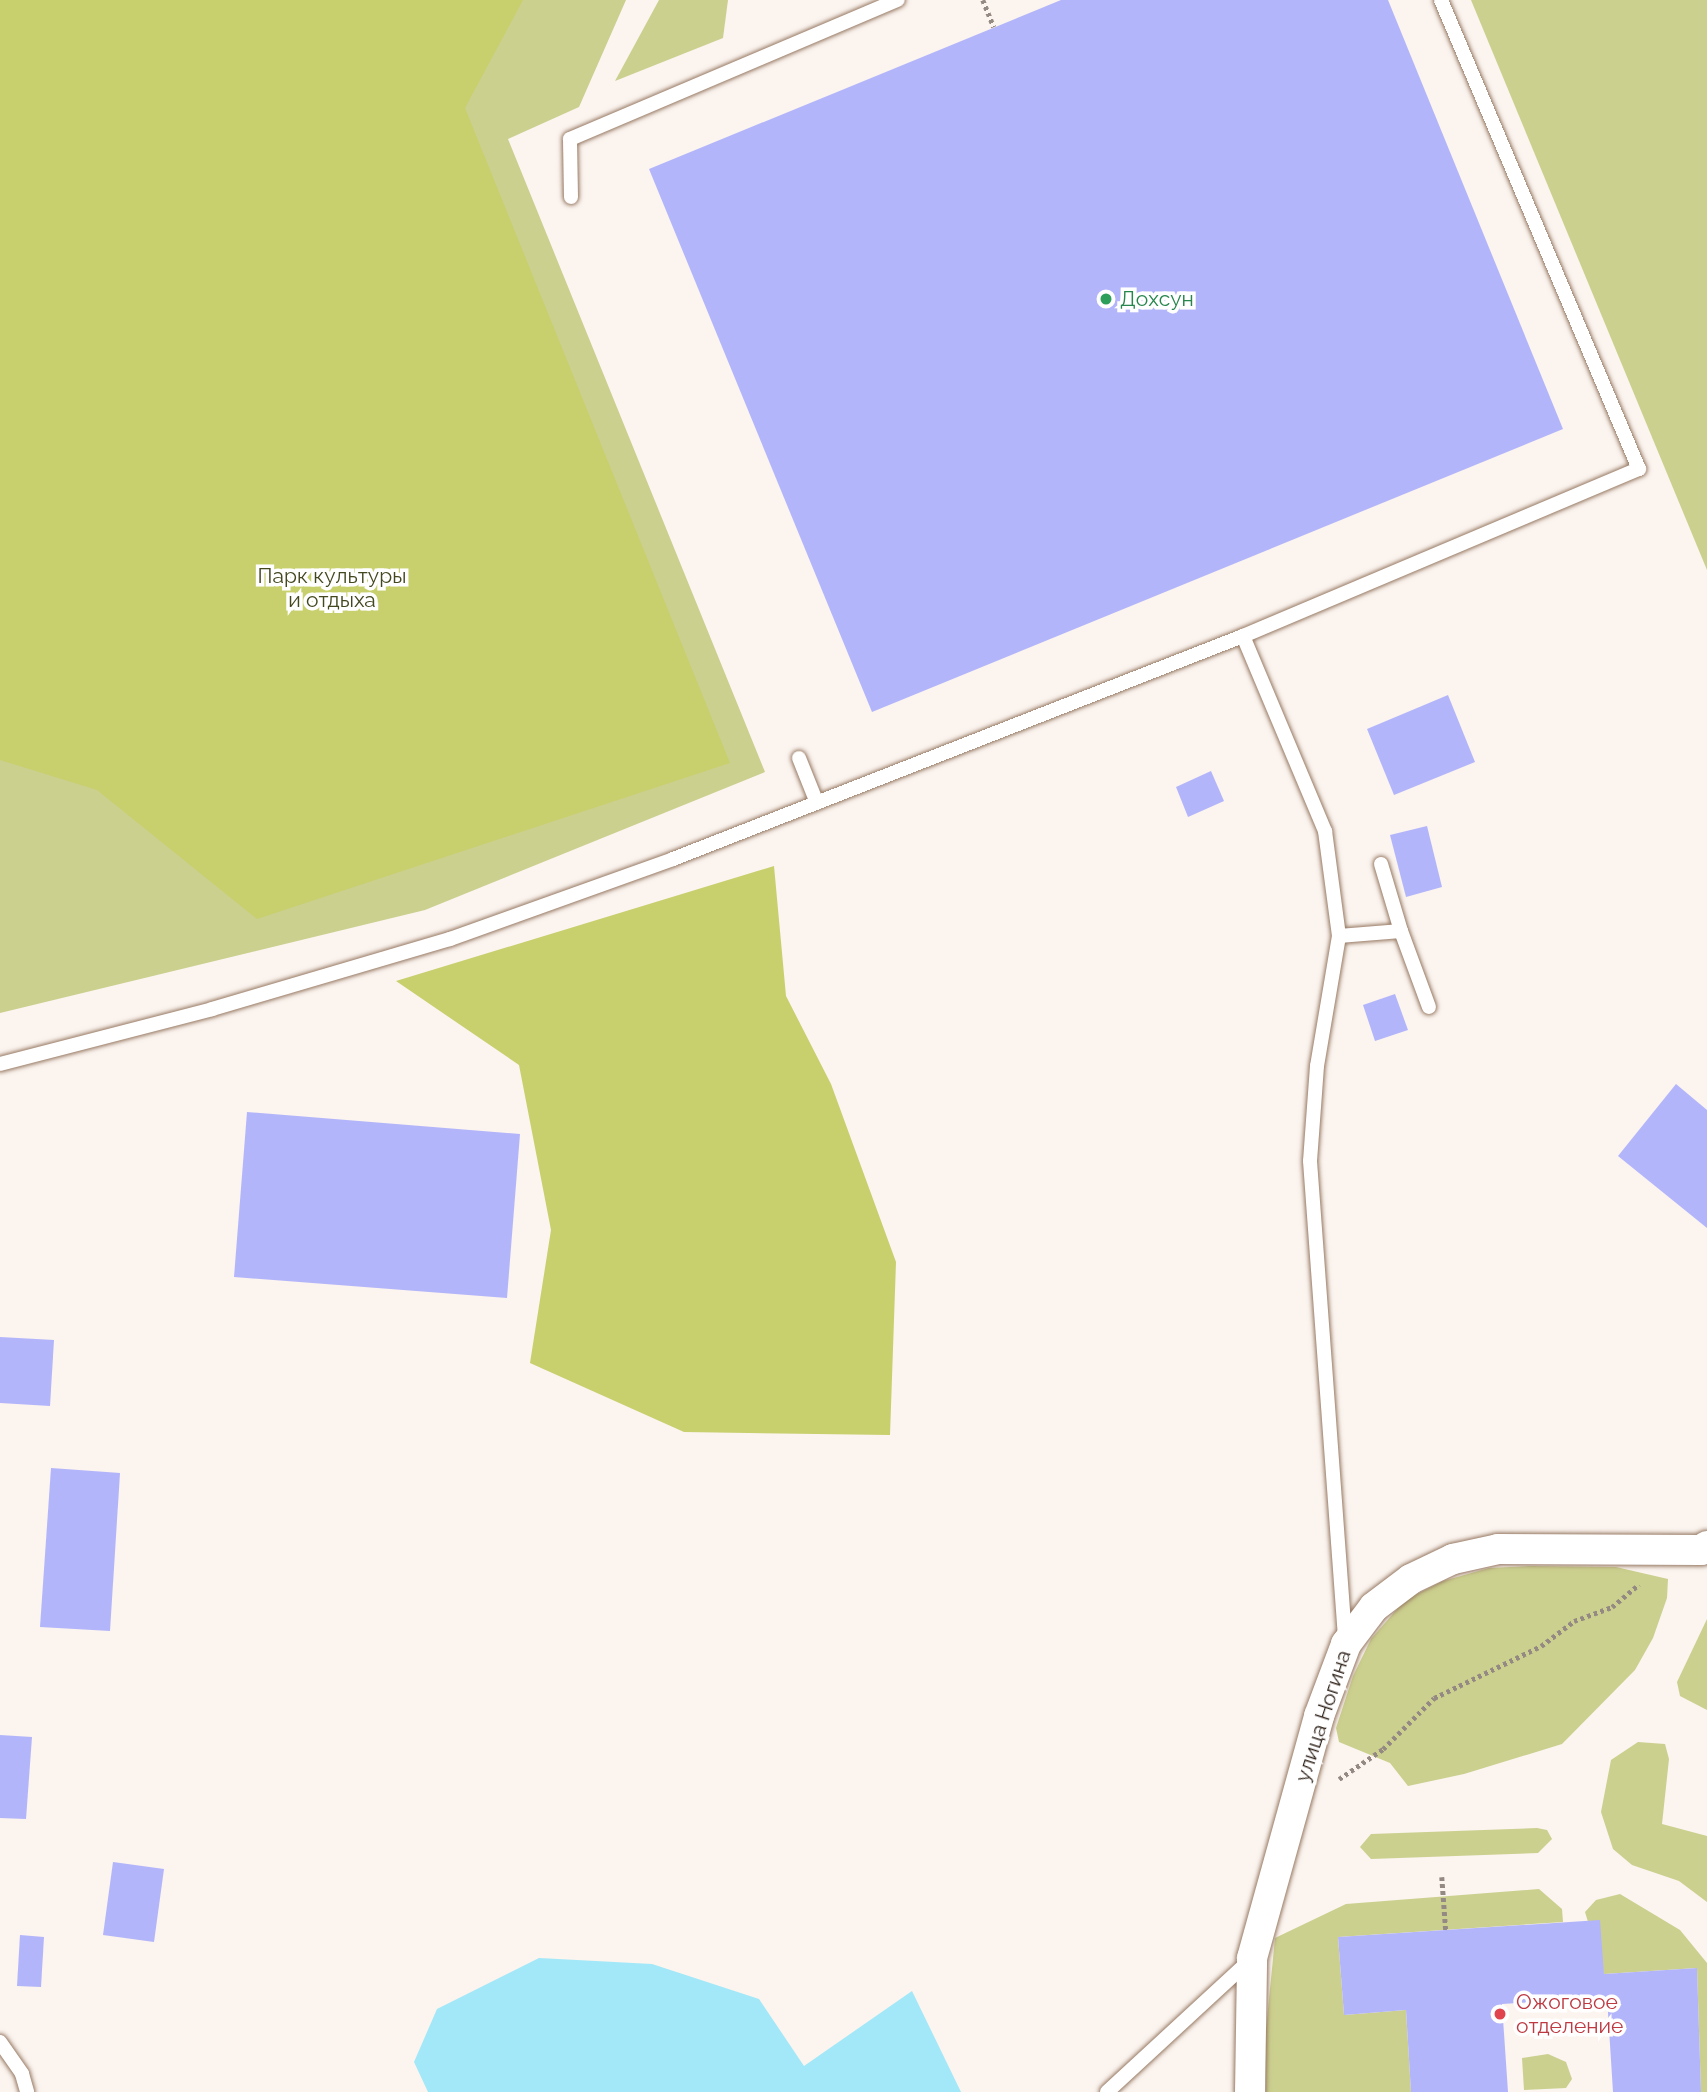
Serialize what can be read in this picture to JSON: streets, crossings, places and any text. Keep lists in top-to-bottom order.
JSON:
{
  "streets": {
    "street": ["улица Ногина"]
  },
  "parks": ["Парк культуры и отдыха"],
  "places": ["Дохсун", "Ожоговое отделение"]
}
